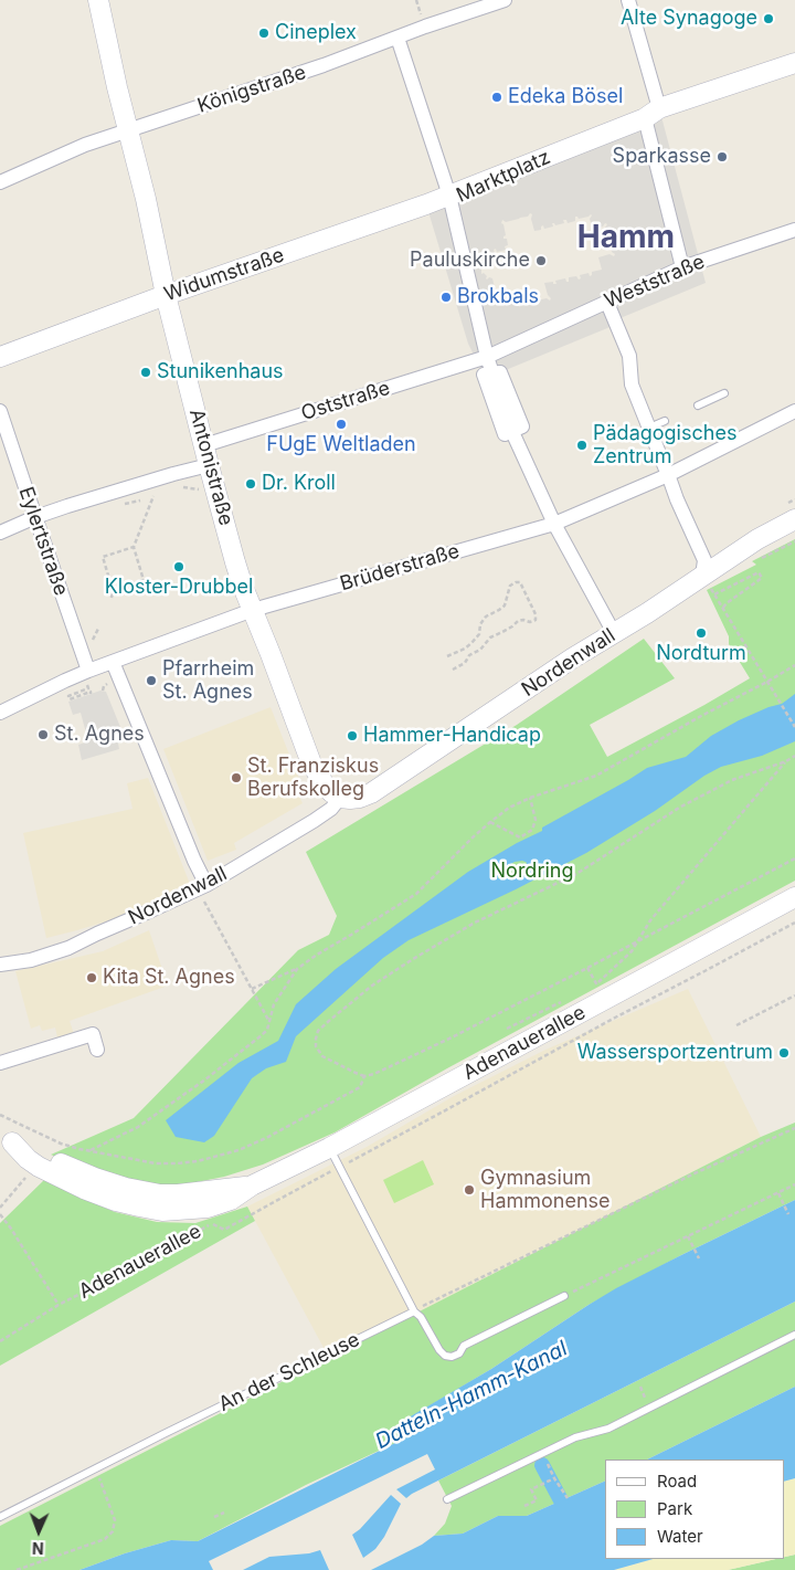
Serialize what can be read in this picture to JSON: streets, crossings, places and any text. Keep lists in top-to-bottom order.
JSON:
{
  "streets": {
    "main road": [
      "Marktplatz",
      "Widumstraße",
      "Antonistraße",
      "Nordenwall",
      "Adenauerallee"
    ],
    "street": [
      "Königstraße",
      "Weststraße",
      "Oststraße",
      "Eylertstraße",
      "Brüderstraße"
    ],
    "lane": ["An der Schleuse"]
  },
  "crossings": [
    ["Königstraße", "Antonistraße"],
    ["Marktplatz", "Widumstraße"],
    ["Marktplatz", "Weststraße"],
    ["Marktplatz", "Oststraße"],
    ["Marktplatz", "Brüderstraße"],
    ["Widumstraße", "Antonistraße"],
    ["Weststraße", "Oststraße"],
    ["Oststraße", "Antonistraße"],
    ["Antonistraße", "Brüderstraße"],
    ["Antonistraße", "Nordenwall"],
    ["Eylertstraße", "Brüderstraße"]
  ],
  "districts": ["Hamm"],
  "water": ["Datteln-Hamm-Kanal"],
  "parks": ["Nordring"],
  "places": [
    "Alte Synagoge",
    "Cineplex",
    "Edeka Bösel",
    "Sparkasse",
    "Pauluskirche",
    "Brokbals",
    "Stunikenhaus",
    "FUgE Weltladen",
    "Pädagogisches Zentrum",
    "Dr. Kroll",
    "Kloster-Drubbel",
    "Nordturm",
    "Pfarrheim St. Agnes",
    "St. Agnes",
    "Hammer-Handicap",
    "St. Franziskus Berufskolleg",
    "Kita St. Agnes",
    "Wassersportzentrum",
    "Gymnasium Hammonense"
  ],
  "legend": ["Road", "Park", "Water"],
  "north": "bottom"
}
